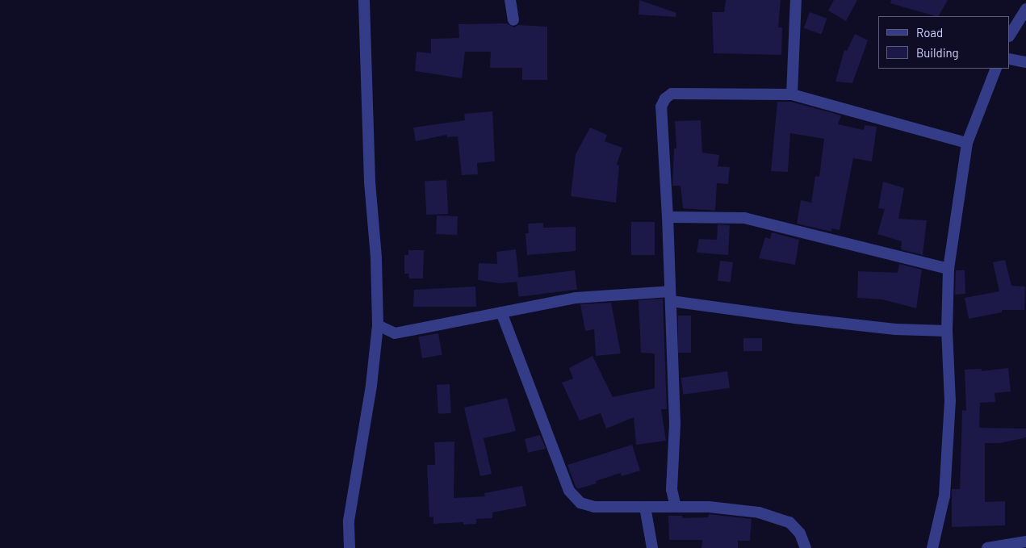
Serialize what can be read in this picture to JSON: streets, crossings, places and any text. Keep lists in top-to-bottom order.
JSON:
{
  "legend": ["Road", "Building"]
}
